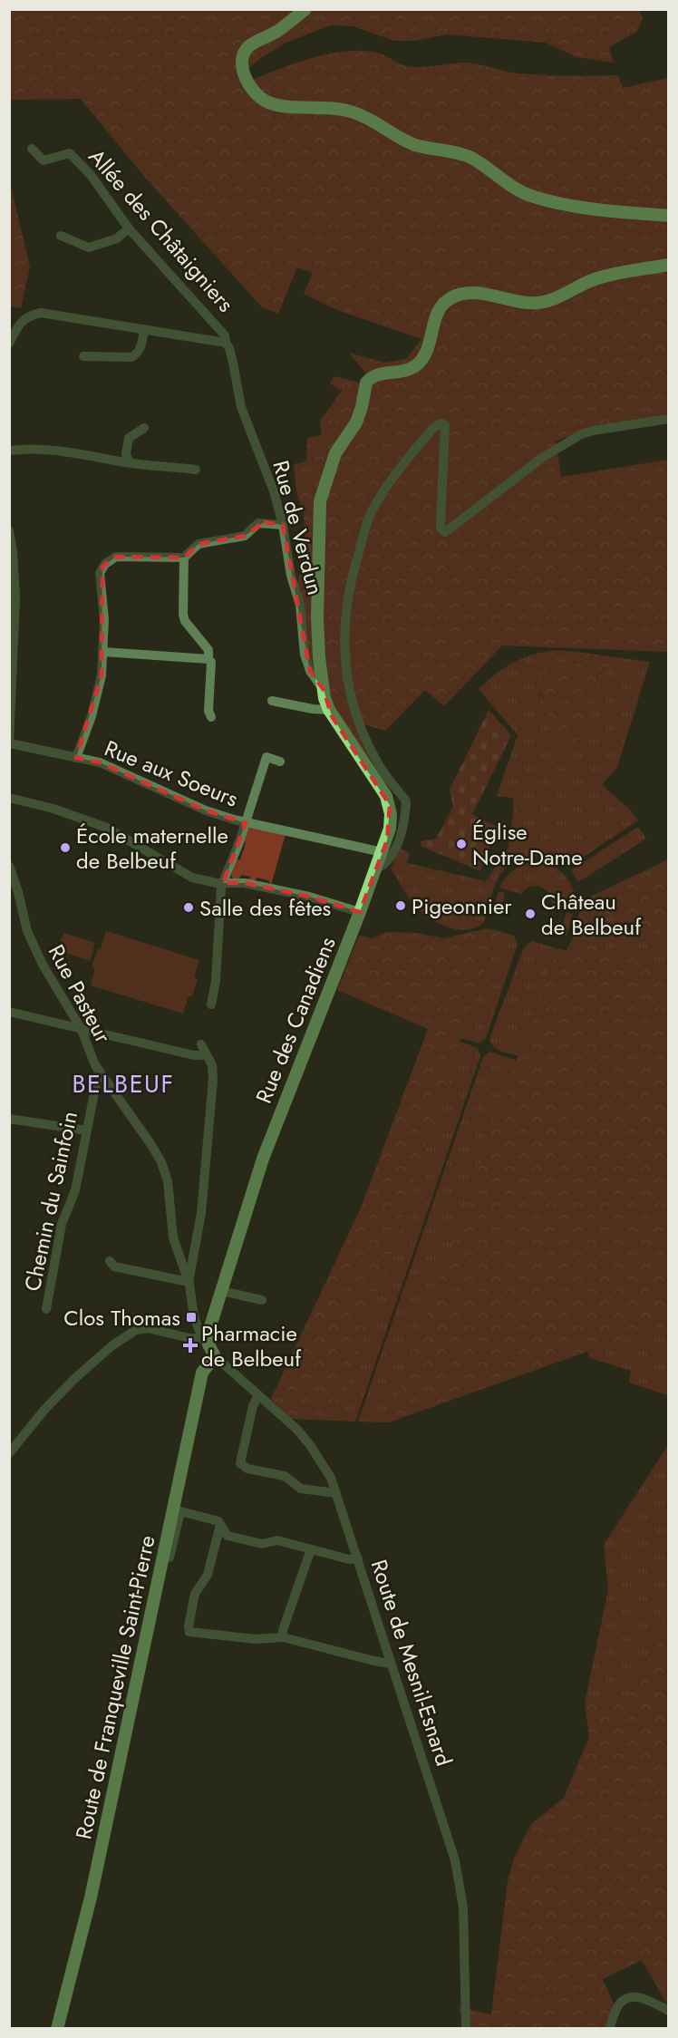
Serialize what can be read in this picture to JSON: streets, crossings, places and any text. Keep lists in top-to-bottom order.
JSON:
{
  "streets": {
    "main road": ["Rue des Canadiens", "Route de Franqueville Saint-Pierre"],
    "street": [
      "Allée des Châtaigniers",
      "Rue de Verdun",
      "Rue aux Soeurs",
      "Rue Pasteur",
      "Chemin du Sainfoin",
      "Route de Mesnil-Esnard"
    ]
  },
  "crossings": [
    ["Allée des Châtaigniers", "Rue de Verdun"],
    ["Rue de Verdun", "Rue des Canadiens"],
    ["Rue aux Soeurs", "Rue des Canadiens"],
    ["Rue Pasteur", "Rue des Canadiens"],
    ["Rue Pasteur", "Chemin du Sainfoin"],
    ["Route de Mesnil-Esnard", "Route de Franqueville Saint-Pierre"]
  ],
  "districts": ["BELBEUF"],
  "places": {
    "other": [
      "Église Notre-Dame",
      "École maternelle de Belbeuf",
      "Pigeonnier",
      "Salle des fêtes",
      "Château de Belbeuf"
    ],
    "transit": ["Clos Thomas"],
    "health": ["Pharmacie de Belbeuf"]
  }
}
